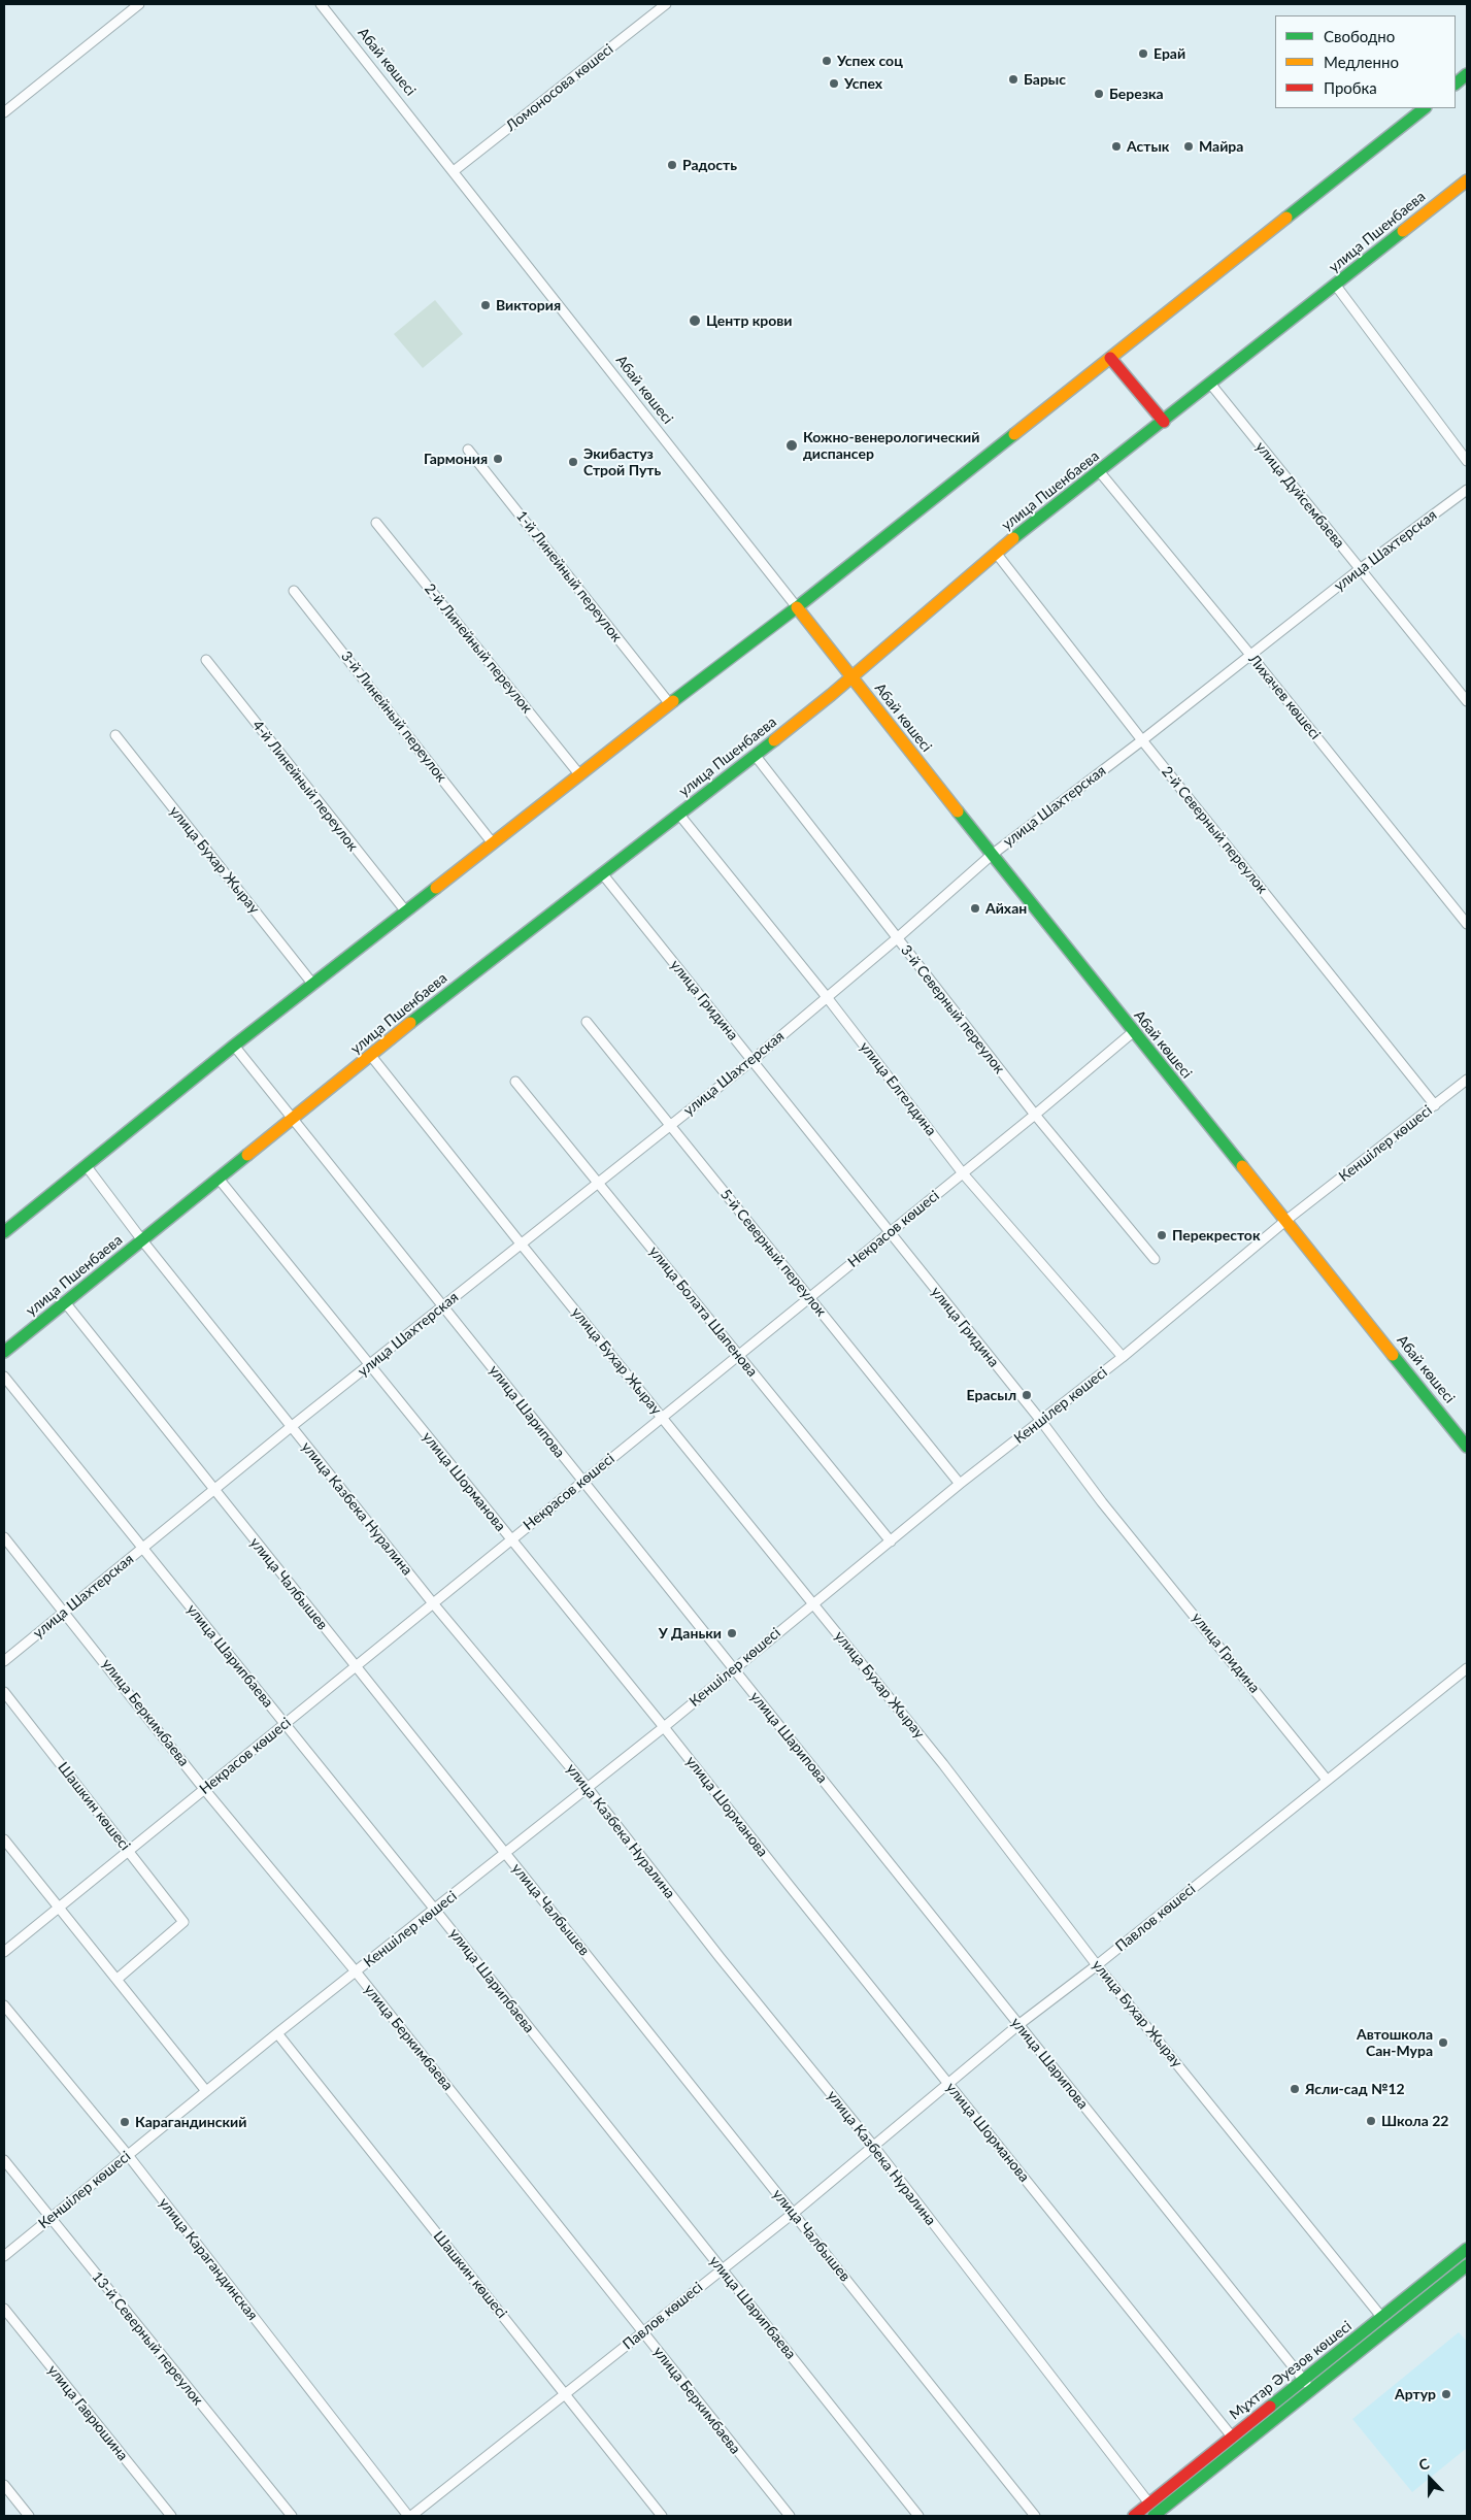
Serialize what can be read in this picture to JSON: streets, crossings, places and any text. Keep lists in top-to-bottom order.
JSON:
{
  "streets": {
    "main road": ["Абай көшесі", "улица Пшенбаева", "Мұхтар Әуезов көшесі"],
    "street": [
      "Ломоносова көшесі",
      "улица Дуйсембаева",
      "улица Шахтерская",
      "1-й Линейный переулок",
      "2-й Линейный переулок",
      "Лихачев көшесі",
      "3-й Линейный переулок",
      "4-й Линейный переулок",
      "2-й Северный переулок",
      "улица Бухар Жырау",
      "улица Гридина",
      "3-й Северный переулок",
      "улица Елгелдина",
      "Кеншілер көшесі",
      "Некрасов көшесі",
      "5-й Северный переулок",
      "улица Болата Шапенова",
      "улица Шарипова",
      "улица Шорманова",
      "улица Казбека Нуралина",
      "улица Чалбышев",
      "улица Шарипбаева",
      "улица Беркимбаева",
      "Шашкин көшесі",
      "Павлов көшесі",
      "улица Карагандинская",
      "13-й Северный переулок",
      "улица Гаврюшина"
    ]
  },
  "crossings": [
    ["Абай көшесі", "Ломоносова көшесі"],
    ["Абай көшесі", "улица Пшенбаева"],
    ["Абай көшесі", "улица Шахтерская"],
    ["Абай көшесі", "Кеншілер көшесі"],
    ["Абай көшесі", "Некрасов көшесі"],
    ["улица Пшенбаева", "улица Дуйсембаева"],
    ["улица Пшенбаева", "Лихачев көшесі"],
    ["улица Пшенбаева", "2-й Северный переулок"],
    ["улица Пшенбаева", "улица Бухар Жырау"],
    ["улица Пшенбаева", "улица Гридина"],
    ["улица Пшенбаева", "3-й Северный переулок"],
    ["улица Пшенбаева", "улица Елгелдина"],
    ["улица Пшенбаева", "улица Шарипова"],
    ["улица Пшенбаева", "улица Шорманова"],
    ["улица Пшенбаева", "улица Казбека Нуралина"],
    ["улица Пшенбаева", "улица Чалбышев"],
    ["улица Дуйсембаева", "улица Шахтерская"],
    ["улица Шахтерская", "Лихачев көшесі"],
    ["улица Шахтерская", "2-й Северный переулок"],
    ["улица Шахтерская", "улица Бухар Жырау"],
    ["улица Шахтерская", "улица Гридина"],
    ["улица Шахтерская", "3-й Северный переулок"],
    ["улица Шахтерская", "улица Елгелдина"],
    ["улица Шахтерская", "5-й Северный переулок"],
    ["улица Шахтерская", "улица Болата Шапенова"],
    ["улица Шахтерская", "улица Шарипова"],
    ["улица Шахтерская", "улица Шорманова"],
    ["улица Шахтерская", "улица Казбека Нуралина"],
    ["улица Шахтерская", "улица Чалбышев"],
    ["улица Шахтерская", "улица Шарипбаева"],
    ["улица Шахтерская", "улица Беркимбаева"],
    ["2-й Северный переулок", "Кеншілер көшесі"],
    ["улица Бухар Жырау", "Кеншілер көшесі"],
    ["улица Бухар Жырау", "Некрасов көшесі"],
    ["улица Бухар Жырау", "Павлов көшесі"],
    ["улица Бухар Жырау", "Мұхтар Әуезов көшесі"],
    ["улица Гридина", "Кеншілер көшесі"],
    ["улица Гридина", "Некрасов көшесі"],
    ["улица Гридина", "Павлов көшесі"],
    ["3-й Северный переулок", "Некрасов көшесі"],
    ["улица Елгелдина", "Кеншілер көшесі"],
    ["улица Елгелдина", "Некрасов көшесі"],
    ["Кеншілер көшесі", "5-й Северный переулок"],
    ["Кеншілер көшесі", "улица Болата Шапенова"],
    ["Кеншілер көшесі", "улица Шарипова"],
    ["Кеншілер көшесі", "улица Шорманова"],
    ["Кеншілер көшесі", "улица Казбека Нуралина"],
    ["Кеншілер көшесі", "улица Чалбышев"],
    ["Кеншілер көшесі", "улица Шарипбаева"],
    ["Кеншілер көшесі", "улица Беркимбаева"],
    ["Кеншілер көшесі", "Шашкин көшесі"],
    ["Кеншілер көшесі", "улица Карагандинская"],
    ["Кеншілер көшесі", "13-й Северный переулок"],
    ["Некрасов көшесі", "5-й Северный переулок"],
    ["Некрасов көшесі", "улица Болата Шапенова"],
    ["Некрасов көшесі", "улица Шарипова"],
    ["Некрасов көшесі", "улица Шорманова"],
    ["Некрасов көшесі", "улица Казбека Нуралина"],
    ["Некрасов көшесі", "улица Чалбышев"],
    ["Некрасов көшесі", "улица Шарипбаева"],
    ["Некрасов көшесі", "улица Беркимбаева"],
    ["Некрасов көшесі", "Шашкин көшесі"],
    ["улица Шарипова", "Павлов көшесі"],
    ["улица Шарипова", "Мұхтар Әуезов көшесі"],
    ["улица Шорманова", "Павлов көшесі"],
    ["улица Шорманова", "Мұхтар Әуезов көшесі"],
    ["улица Казбека Нуралина", "Павлов көшесі"],
    ["улица Казбека Нуралина", "Мұхтар Әуезов көшесі"],
    ["улица Чалбышев", "Павлов көшесі"],
    ["улица Шарипбаева", "Павлов көшесі"],
    ["улица Беркимбаева", "Павлов көшесі"],
    ["Шашкин көшесі", "Павлов көшесі"],
    ["Павлов көшесі", "улица Карагандинская"]
  ],
  "places": [
    "Ерай",
    "Успех соц",
    "Барыс",
    "Успех",
    "Березка",
    "Астык",
    "Майра",
    "Радость",
    "Виктория",
    "Центр крови",
    "Кожно-венерологический диспансер",
    "Гармония",
    "Экибастуз Строй Путь",
    "Айхан",
    "Перекресток",
    "Ерасыл",
    "У Даньки",
    "Автошкола Сан-Мура",
    "Ясли-сад №12",
    "Школа 22",
    "Карагандинский",
    "Артур"
  ],
  "legend": ["Свободно", "Медленно", "Пробка"],
  "north": "top"
}
